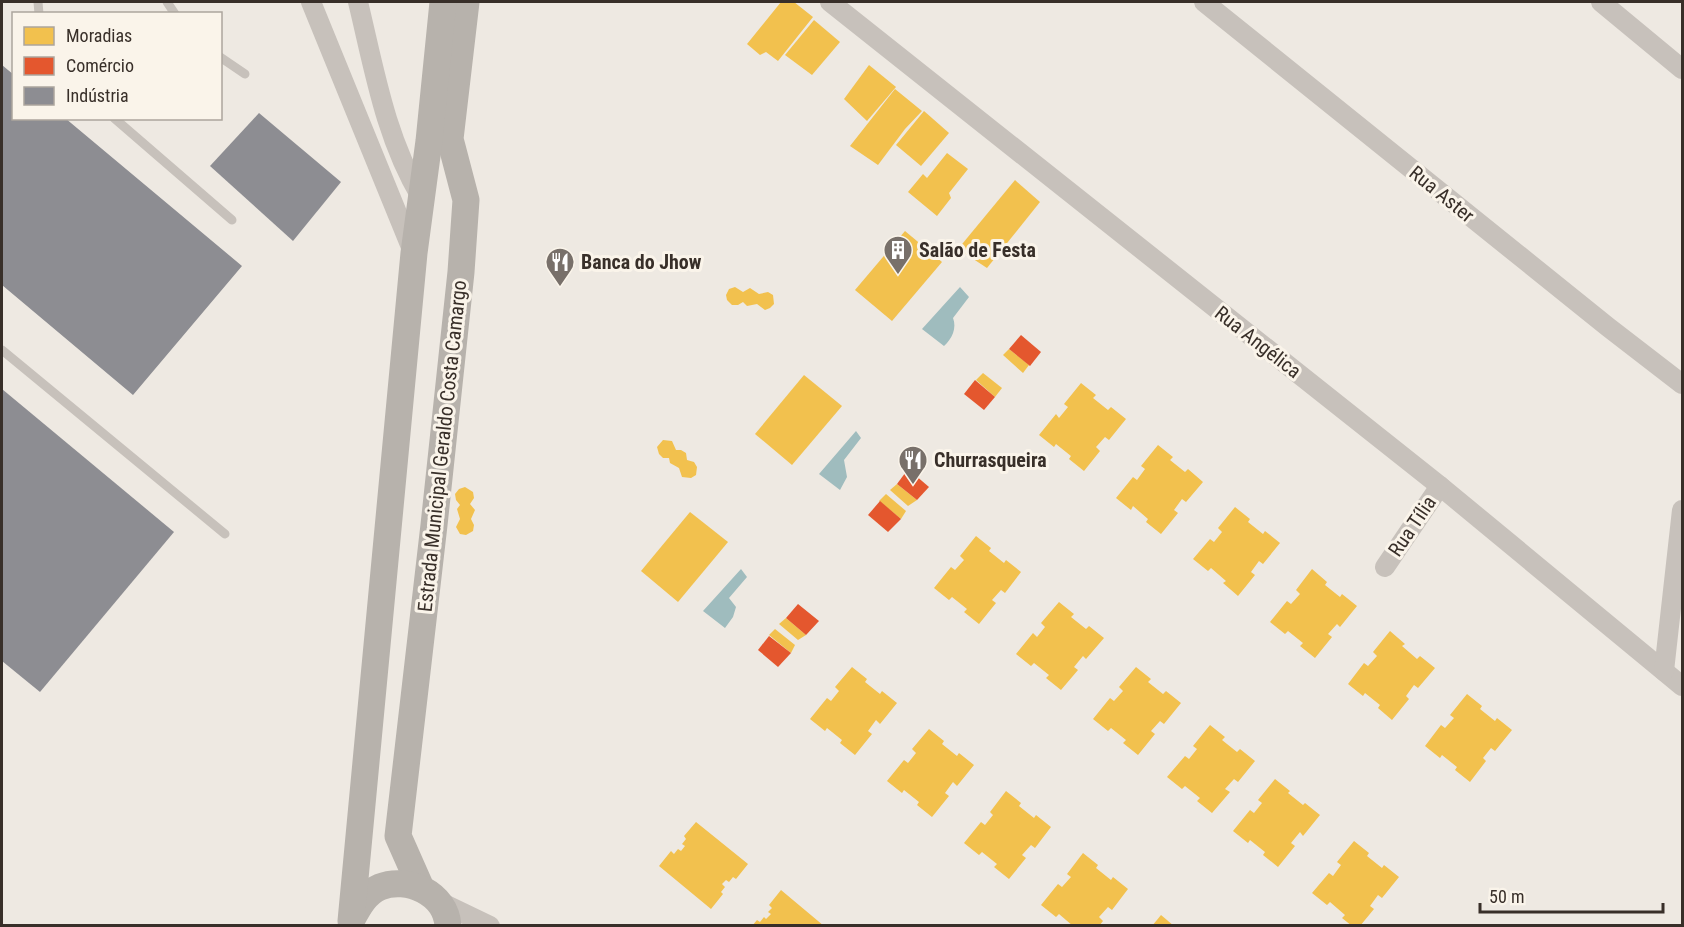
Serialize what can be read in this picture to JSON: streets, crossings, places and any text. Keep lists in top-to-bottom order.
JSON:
{
  "streets": {
    "street": [
      "Rua Aster",
      "Rua Angélica",
      "Estrada Municipal Geraldo Costa Camargo",
      "Rua Tília"
    ]
  },
  "crossings": [
    ["Rua Angélica", "Rua Tília"]
  ],
  "places": {
    "building": ["Salão de Festa"],
    "restaurant": ["Banca do Jhow", "Churrasqueira"]
  },
  "legend": ["Moradias", "Comércio", "Indústria"],
  "scale_bar": "50 m"
}
